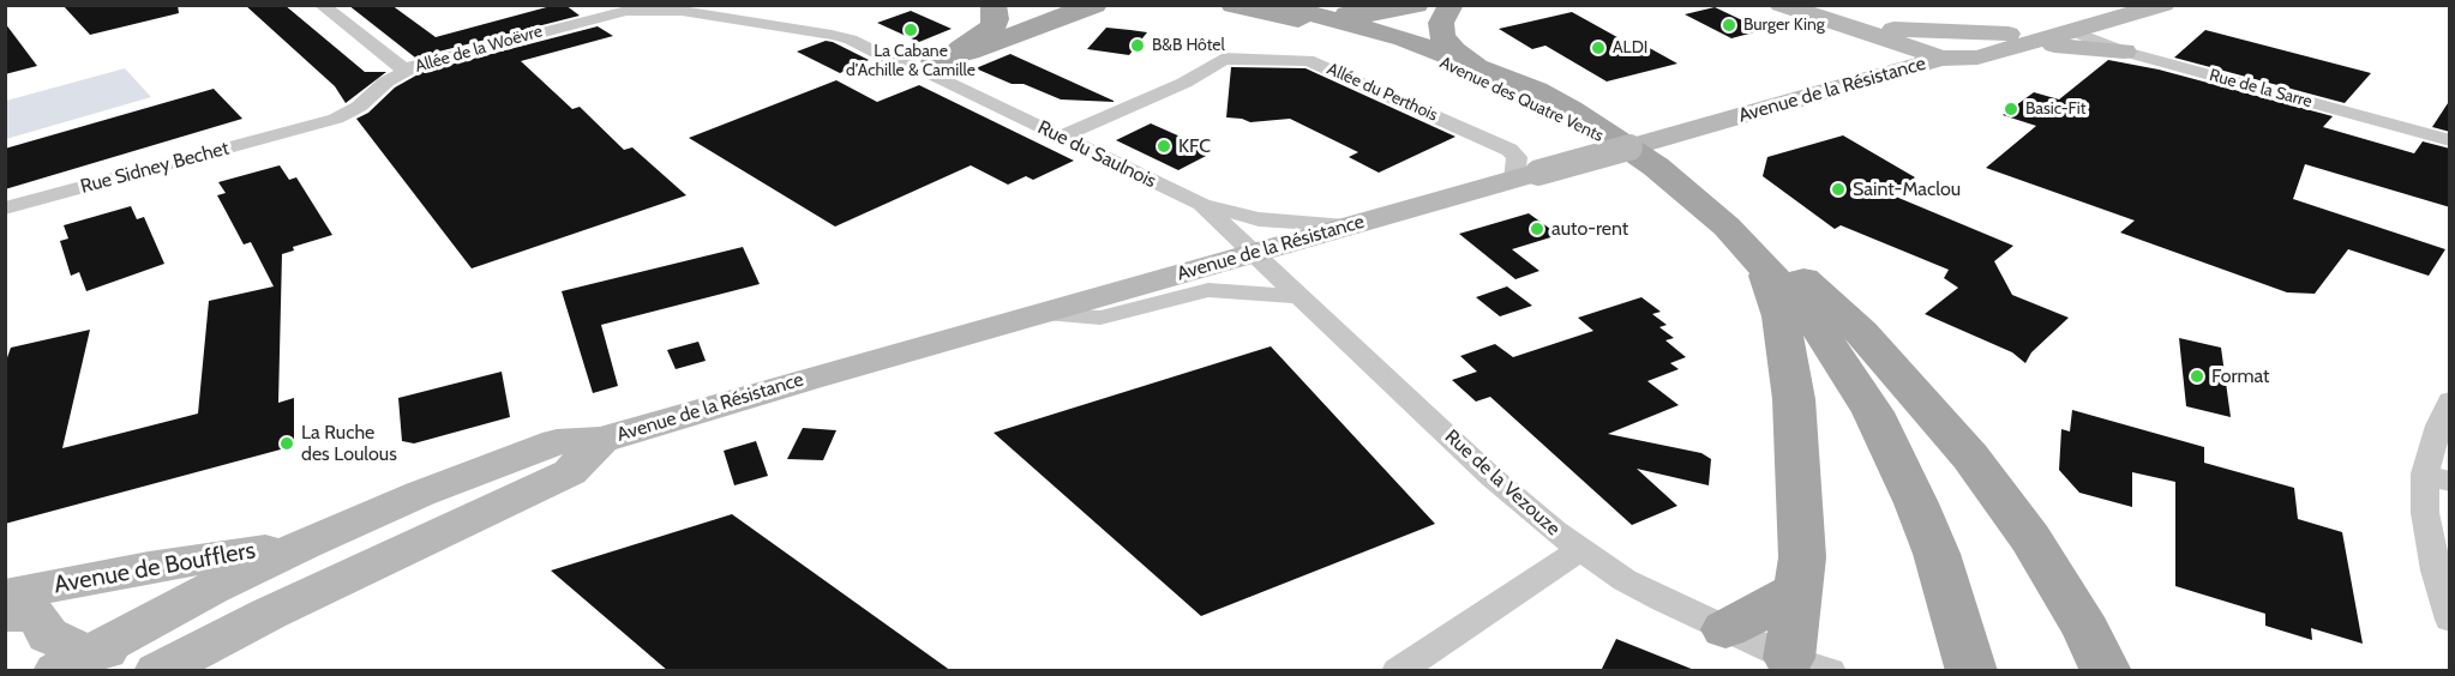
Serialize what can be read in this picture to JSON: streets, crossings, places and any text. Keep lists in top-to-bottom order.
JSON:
{
  "streets": {
    "main road": ["Avenue de la Résistance", "Avenue des Quatre Vents", "Avenue de Boufflers"],
    "street": [
      "Allée de la Woëvre",
      "Rue de la Sarre",
      "Allée du Perthois",
      "Rue du Saulnois",
      "Rue Sidney Bechet",
      "Rue de la Vezouze"
    ]
  },
  "crossings": [
    ["Allée de la Woëvre", "Rue du Saulnois"],
    ["Allée de la Woëvre", "Rue Sidney Bechet"],
    ["Rue de la Sarre", "Avenue de la Résistance"],
    ["Avenue de la Résistance", "Allée du Perthois"],
    ["Avenue de la Résistance", "Rue du Saulnois"],
    ["Avenue de la Résistance", "Rue de la Vezouze"],
    ["Avenue de la Résistance", "Avenue de Boufflers"],
    ["Allée du Perthois", "Rue du Saulnois"],
    ["Rue du Saulnois", "Rue de la Vezouze"]
  ],
  "places": [
    "Burger King",
    "La Cabane d’Achille & Camille",
    "B&B Hôtel",
    "ALDI",
    "Basic-Fit",
    "KFC",
    "Saint-Maclou",
    "auto-rent",
    "Format",
    "La Ruche des Loulous"
  ]
}
